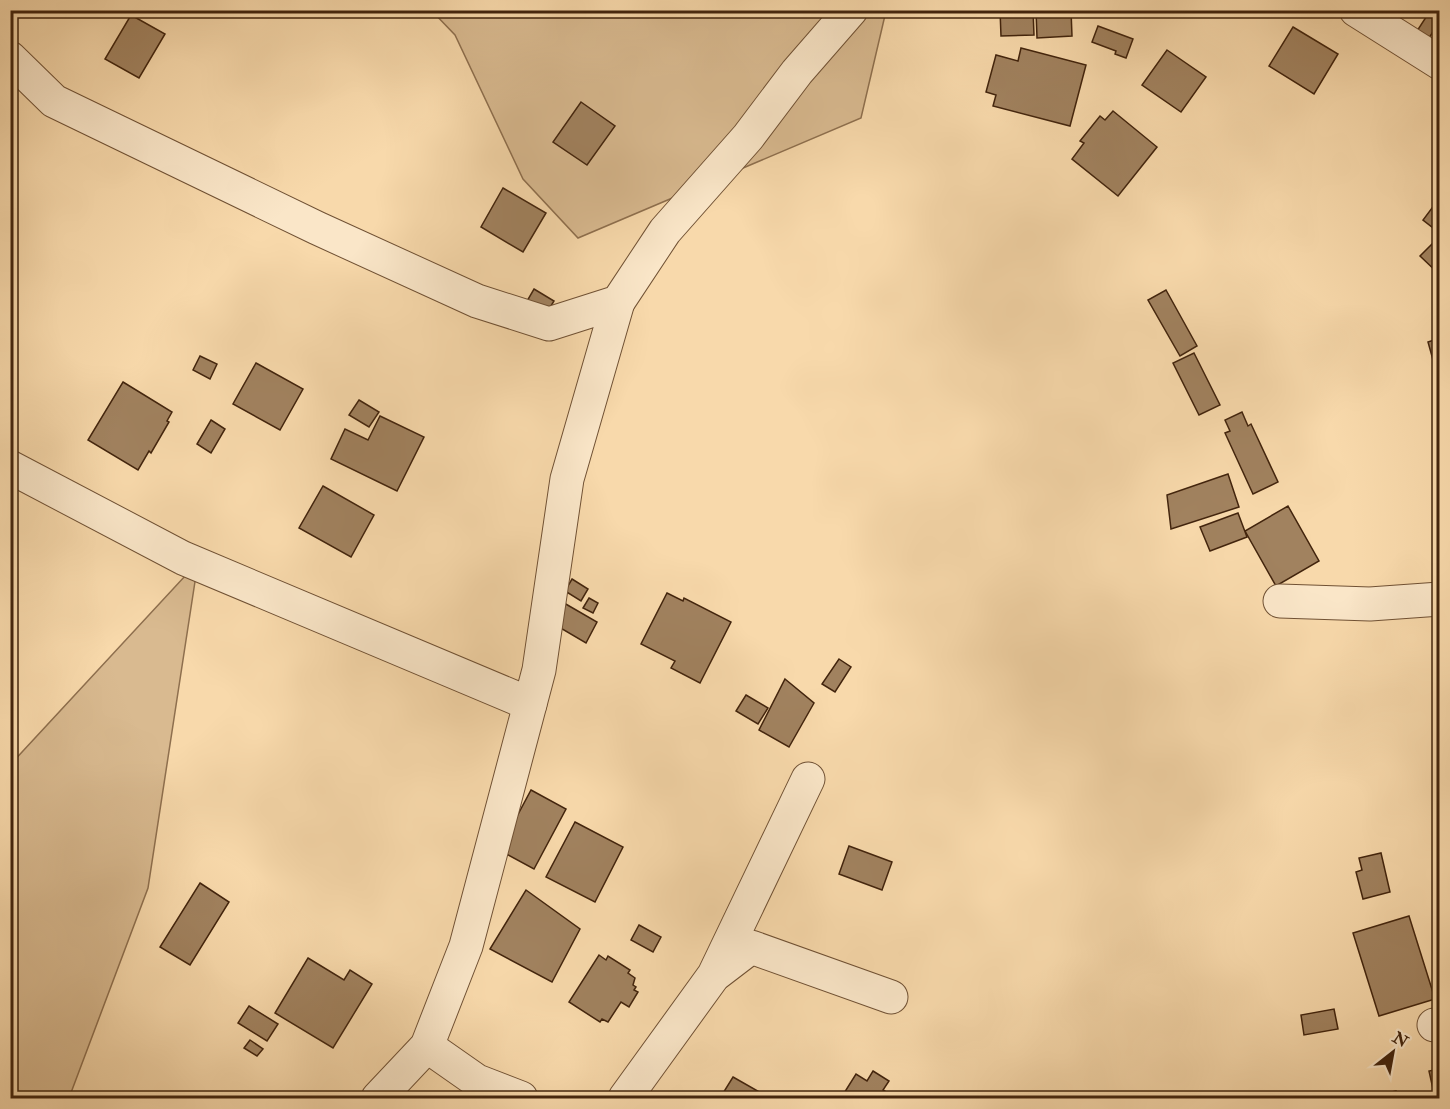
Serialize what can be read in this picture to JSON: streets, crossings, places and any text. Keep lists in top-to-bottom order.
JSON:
{
  "north": "top right"
}
